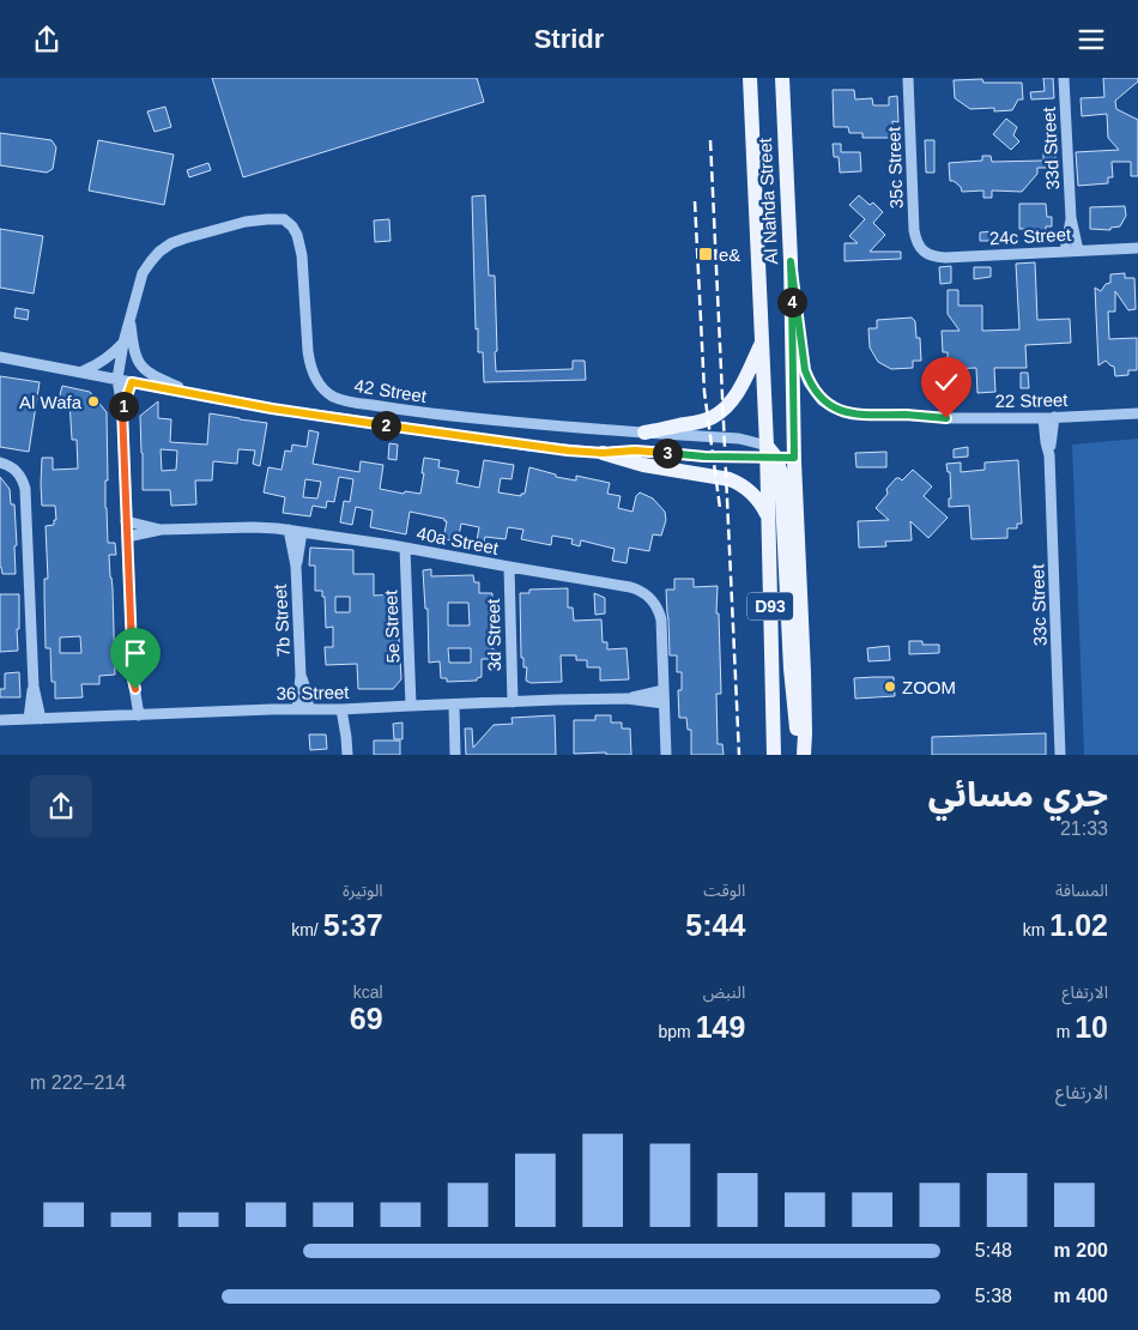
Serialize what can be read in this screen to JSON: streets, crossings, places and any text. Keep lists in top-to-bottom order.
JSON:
{
  "streets": {
    "main road": ["Al Nahda Street", "D93"],
    "street": [
      "33d Street",
      "35c Street",
      "24c Street",
      "42 Street",
      "22 Street",
      "40a Street",
      "33c Street",
      "7b Street",
      "5e Street",
      "3d Street",
      "36 Street"
    ]
  },
  "crossings": [
    ["33d Street", "24c Street"],
    ["35c Street", "24c Street"],
    ["Al Nahda Street", "42 Street"],
    ["Al Nahda Street", "22 Street"],
    ["22 Street", "33c Street"],
    ["40a Street", "7b Street"],
    ["40a Street", "5e Street"],
    ["40a Street", "3d Street"],
    ["40a Street", "36 Street"],
    ["7b Street", "36 Street"],
    ["5e Street", "36 Street"],
    ["3d Street", "36 Street"]
  ],
  "places": {
    "transit": ["e&"],
    "other": ["Al Wafa", "ZOOM"]
  },
  "page": {
    "header": "Stridr",
    "pins": [
      "4",
      "1",
      "2",
      "3"
    ],
    "heading": ["جري مسائي", "21:33"],
    "stats": [
      ["المسافة", "1.02 km"],
      ["الوقت", "5:44"],
      ["الوتيرة", "5:37 /km"],
      ["الارتفاع", "10 m"],
      ["النبض", "149 bpm"],
      ["kcal", "69"]
    ],
    "chart": ["الارتفاع", "214–222 m"],
    "list": [
      {
        "name": "200 m",
        "note": "5:48"
      },
      {
        "name": "400 m",
        "note": "5:38"
      }
    ]
  }
}
